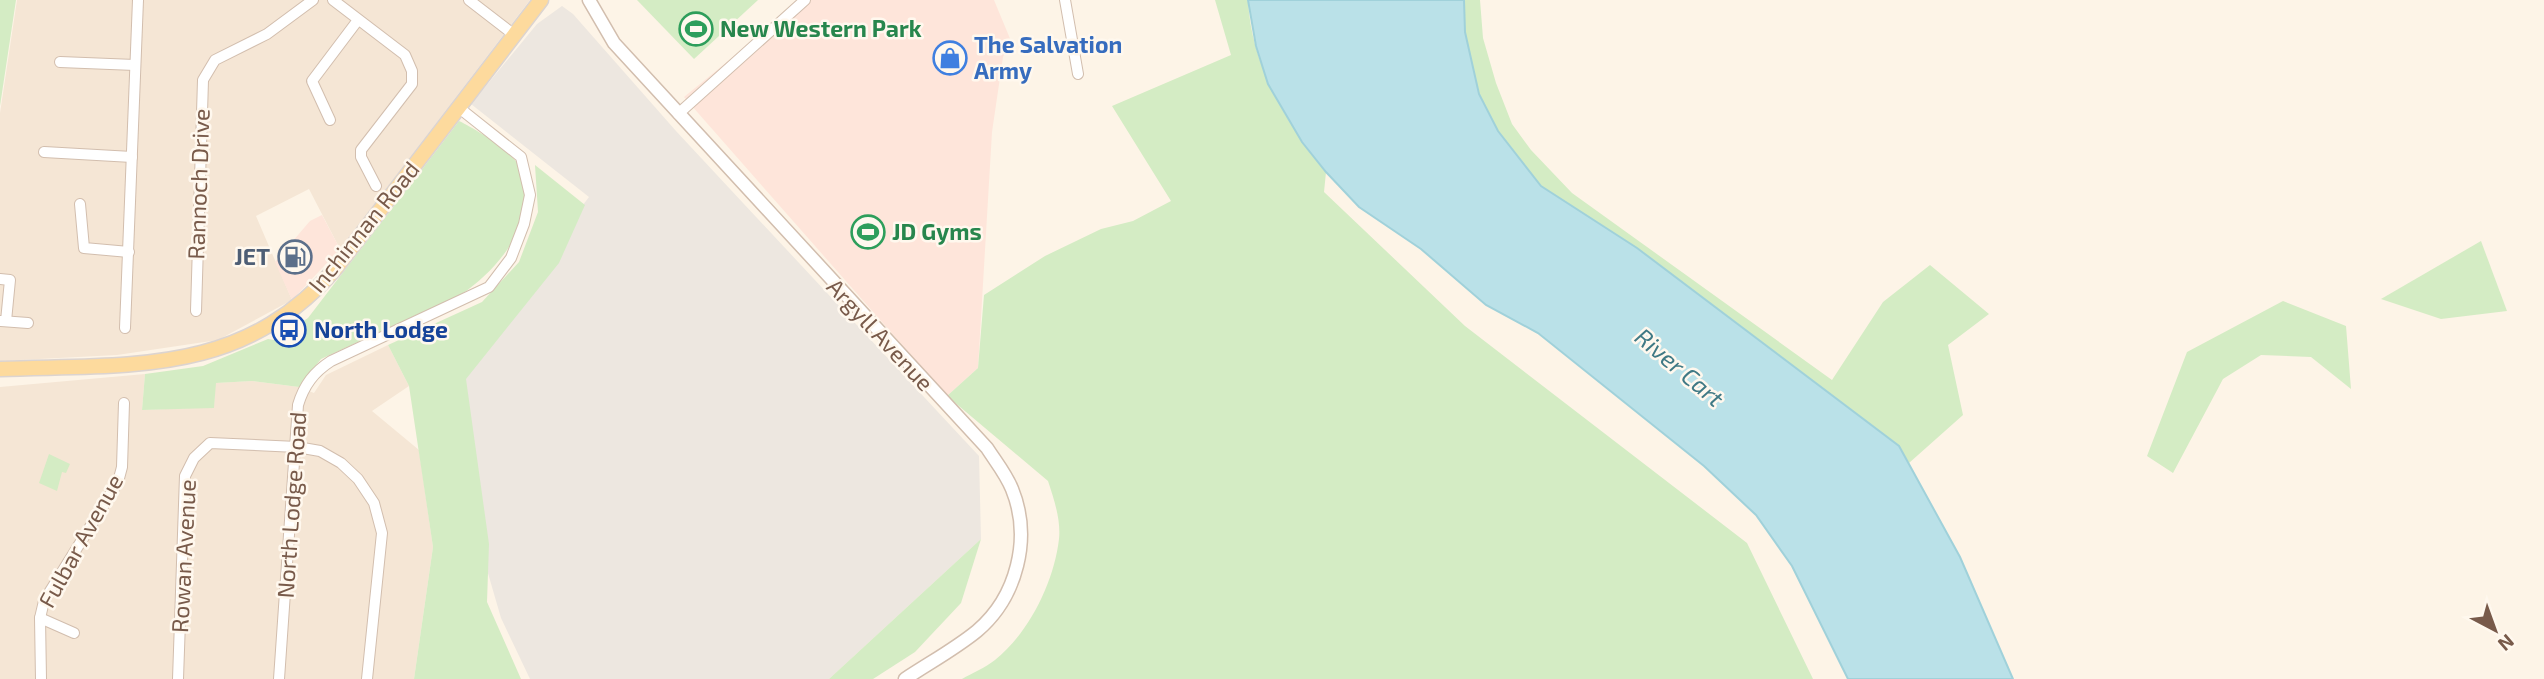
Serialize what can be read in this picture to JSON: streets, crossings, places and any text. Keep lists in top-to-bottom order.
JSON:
{
  "streets": {
    "main road": ["Inchinnan Road"],
    "street": [
      "Rannoch Drive",
      "Argyll Avenue",
      "North Lodge Road",
      "Fulbar Avenue",
      "Rowan Avenue"
    ]
  },
  "crossings": [
    ["Inchinnan Road", "North Lodge Road"],
    ["North Lodge Road", "Rowan Avenue"]
  ],
  "water": ["River Cart"],
  "places": {
    "sports": ["New Western Park", "JD Gyms"],
    "shop": ["The Salvation Army"],
    "fuel station": ["JET"],
    "bus stop": ["North Lodge"]
  },
  "north": "bottom right"
}
